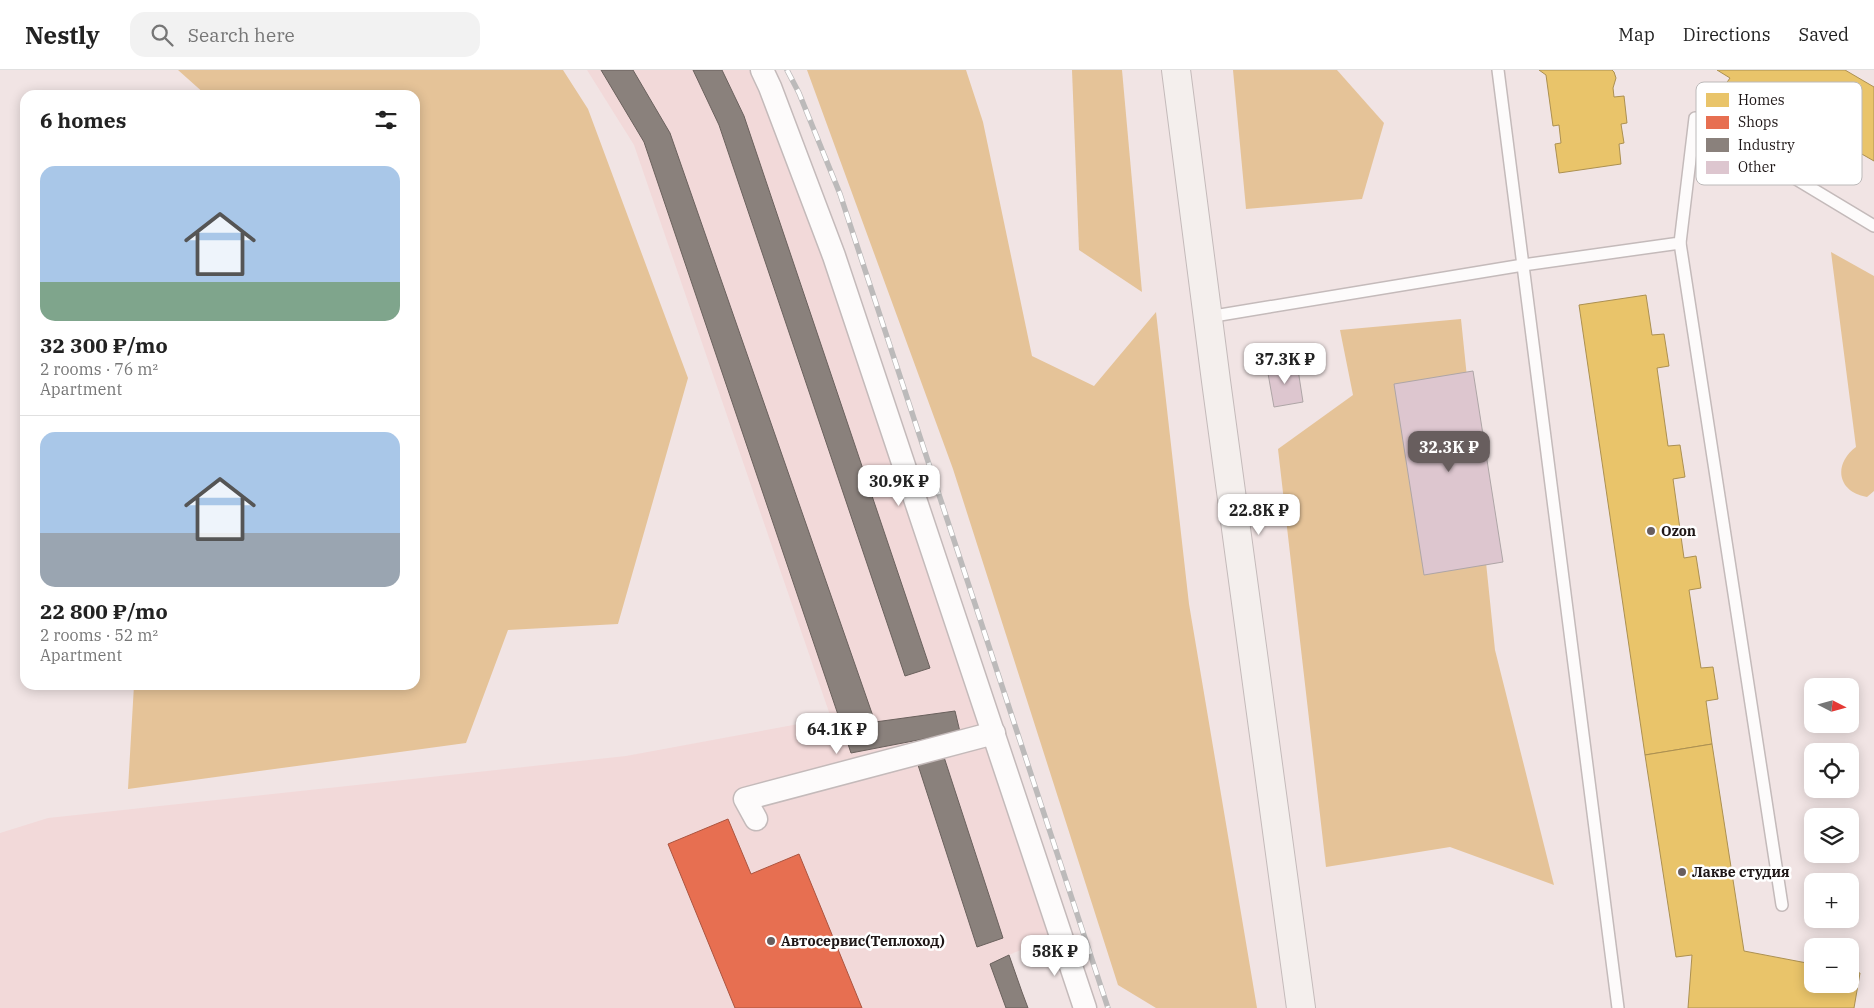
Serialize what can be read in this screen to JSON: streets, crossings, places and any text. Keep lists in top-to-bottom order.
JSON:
{
  "places": ["Ozon", "Лакве студия", "Автосервис(Теплоход)"],
  "legend": [
    "Homes",
    "Shops",
    "Industry",
    "Other"
  ],
  "north": "right",
  "page": {
    "header": "Nestly",
    "search": "Search here",
    "nav": ["Map", "Directions", "Saved"],
    "heading": "6 homes",
    "list": [
      {
        "name": "32 300 ₽/mo",
        "note": "2 rooms · 76 m² · Apartment"
      },
      {
        "name": "22 800 ₽/mo",
        "note": "2 rooms · 52 m² · Apartment"
      }
    ],
    "price": [
      "37.3K ₽",
      "32.3K ₽",
      "30.9K ₽",
      "22.8K ₽",
      "64.1K ₽",
      "58K ₽"
    ],
    "map_buttons": ["+", "−"]
  }
}
